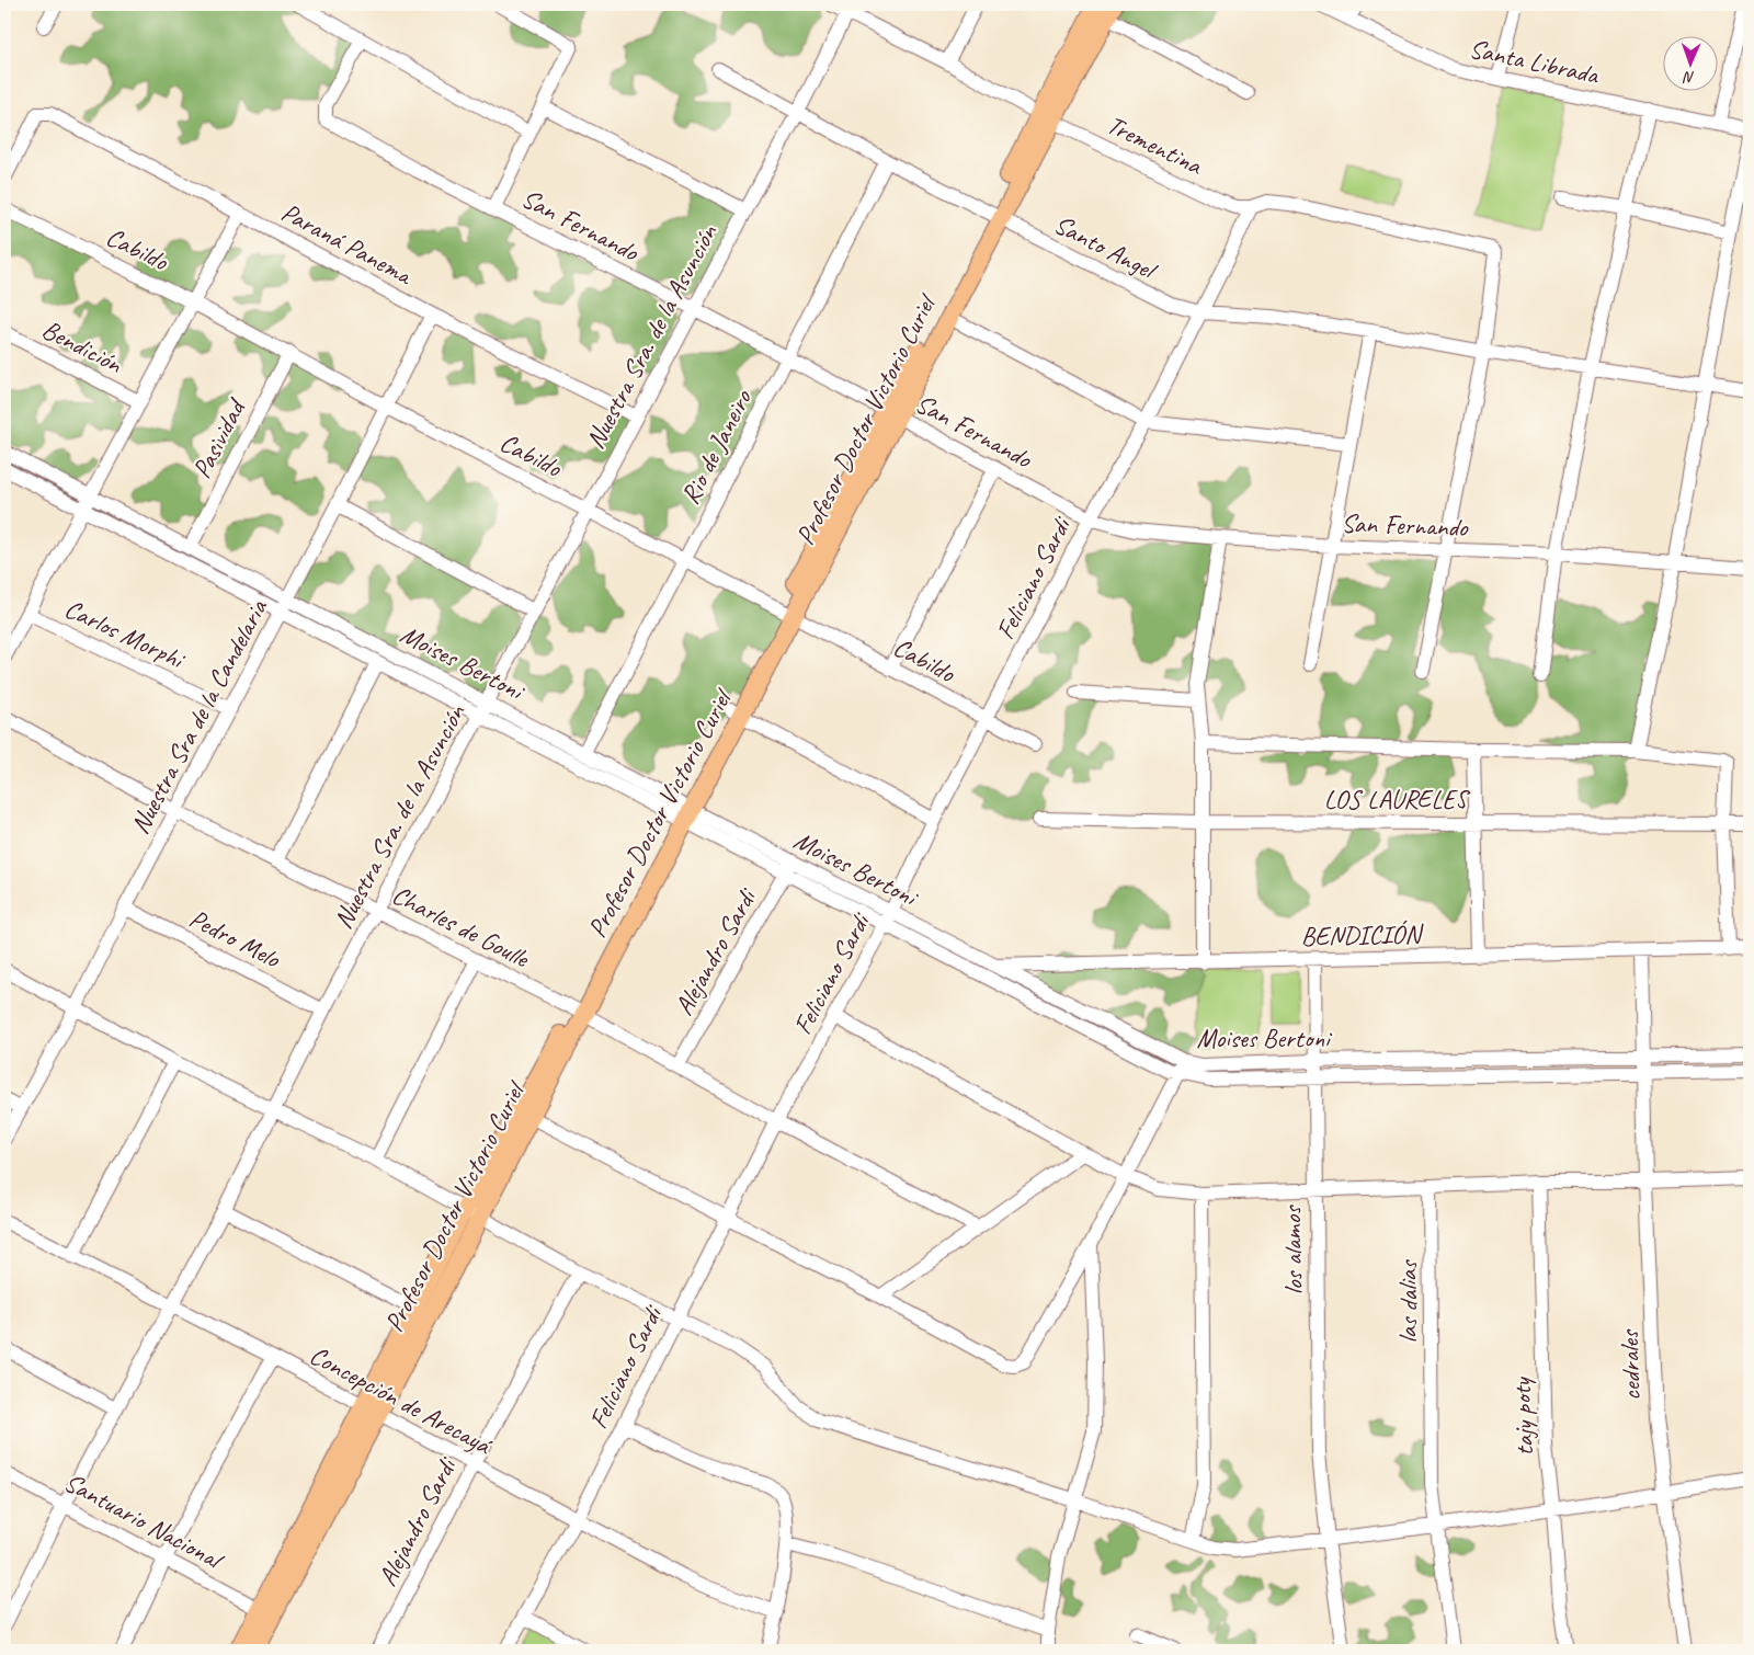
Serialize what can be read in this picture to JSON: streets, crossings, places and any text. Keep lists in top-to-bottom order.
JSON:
{
  "streets": {
    "main road": ["Profesor Doctor Victorio Curiel"],
    "street": [
      "Santa Librada",
      "Trementina",
      "San Fernando",
      "Paraná Panema",
      "Santo Angel",
      "Cabildo",
      "Nuestra Sra. de la Asunción",
      "Bendición",
      "Pasividad",
      "Rio de Janeiro",
      "Feliciano Sardi",
      "Carlos Morphi",
      "Moises Bertoni",
      "Nuestra Sra de la Candelaria",
      "LOS LAURELES",
      "Charles de Goulle",
      "BENDICIÓN",
      "Pedro Melo",
      "Alejandro Sardi",
      "los alamos",
      "las dalias",
      "cedrales",
      "Concepción de Arecayá",
      "tajy poty",
      "Santuario Nacional"
    ]
  },
  "crossings": [
    ["Trementina", "Santo Angel"],
    ["Trementina", "Nuestra Sra. de la Asunción"],
    ["Trementina", "Profesor Doctor Victorio Curiel"],
    ["Trementina", "Feliciano Sardi"],
    ["San Fernando", "Nuestra Sra. de la Asunción"],
    ["San Fernando", "Profesor Doctor Victorio Curiel"],
    ["San Fernando", "Rio de Janeiro"],
    ["San Fernando", "Feliciano Sardi"],
    ["Paraná Panema", "Nuestra Sra. de la Asunción"],
    ["Paraná Panema", "Nuestra Sra de la Candelaria"],
    ["Santo Angel", "Nuestra Sra. de la Asunción"],
    ["Santo Angel", "Profesor Doctor Victorio Curiel"],
    ["Santo Angel", "Rio de Janeiro"],
    ["Santo Angel", "Feliciano Sardi"],
    ["Cabildo", "Nuestra Sra. de la Asunción"],
    ["Cabildo", "Profesor Doctor Victorio Curiel"],
    ["Cabildo", "Pasividad"],
    ["Cabildo", "Rio de Janeiro"],
    ["Cabildo", "Feliciano Sardi"],
    ["Cabildo", "Nuestra Sra de la Candelaria"],
    ["Nuestra Sra. de la Asunción", "Moises Bertoni"],
    ["Nuestra Sra. de la Asunción", "Charles de Goulle"],
    ["Nuestra Sra. de la Asunción", "Pedro Melo"],
    ["Profesor Doctor Victorio Curiel", "Moises Bertoni"],
    ["Profesor Doctor Victorio Curiel", "Charles de Goulle"],
    ["Profesor Doctor Victorio Curiel", "Concepción de Arecayá"],
    ["Profesor Doctor Victorio Curiel", "Santuario Nacional"],
    ["Pasividad", "Moises Bertoni"],
    ["Rio de Janeiro", "Moises Bertoni"],
    ["Feliciano Sardi", "Moises Bertoni"],
    ["Feliciano Sardi", "Charles de Goulle"],
    ["Feliciano Sardi", "Concepción de Arecayá"],
    ["Carlos Morphi", "Nuestra Sra de la Candelaria"],
    ["Moises Bertoni", "Nuestra Sra de la Candelaria"],
    ["Moises Bertoni", "BENDICIÓN"],
    ["Moises Bertoni", "Alejandro Sardi"],
    ["Moises Bertoni", "los alamos"],
    ["Moises Bertoni", "cedrales"],
    ["Nuestra Sra de la Candelaria", "Charles de Goulle"],
    ["Nuestra Sra de la Candelaria", "Pedro Melo"],
    ["Charles de Goulle", "Alejandro Sardi"],
    ["BENDICIÓN", "los alamos"],
    ["BENDICIÓN", "cedrales"],
    ["Alejandro Sardi", "Concepción de Arecayá"]
  ],
  "north": "bottom"
}
